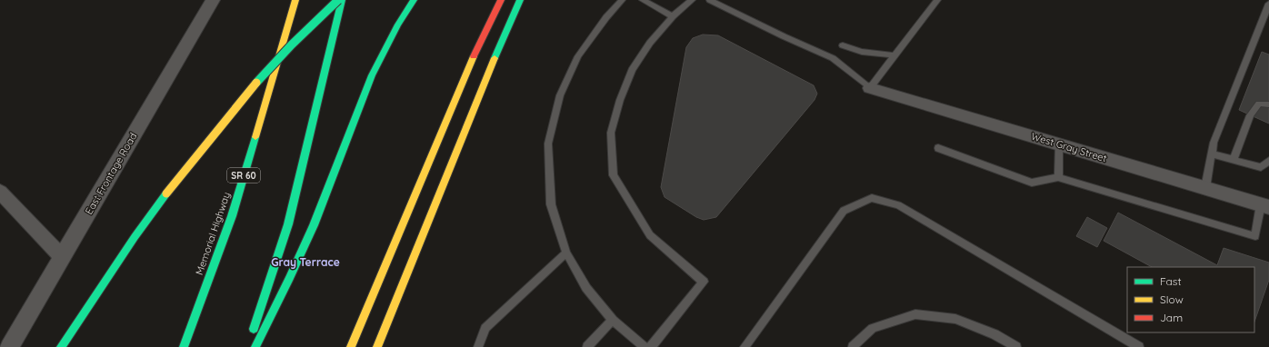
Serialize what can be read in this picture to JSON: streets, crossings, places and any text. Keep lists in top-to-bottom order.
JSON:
{
  "streets": {
    "highway": ["SR 60", "Memorial Highway"],
    "street": ["West Gray Street", "East Frontage Road"]
  },
  "districts": ["Gray Terrace"],
  "legend": ["Fast", "Slow", "Jam"]
}
